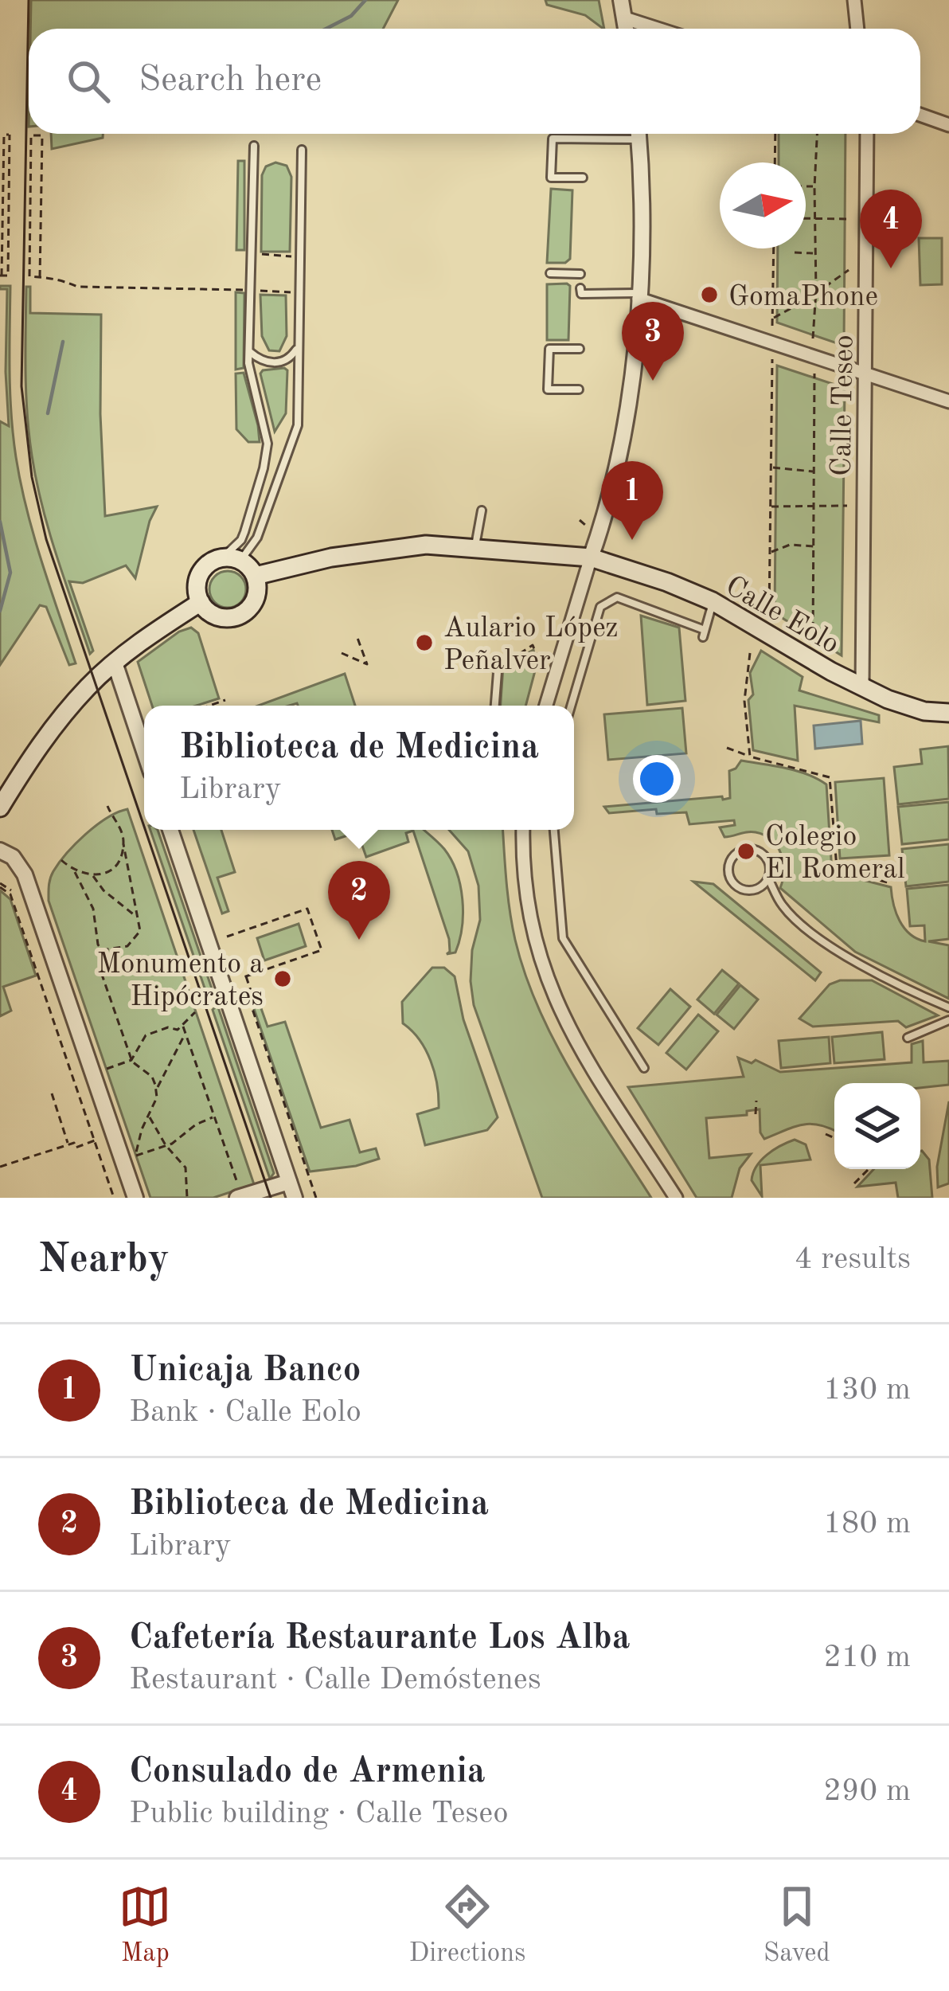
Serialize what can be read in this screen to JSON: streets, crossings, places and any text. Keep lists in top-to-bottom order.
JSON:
{
  "streets": {
    "main road": ["Calle Eolo"],
    "street": ["Calle Teseo"]
  },
  "crossings": [
    ["Calle Teseo", "Calle Eolo"]
  ],
  "places": [
    "GomaPhone",
    "Aulario López Peñalver",
    "Colegio El Romeral",
    "Monumento a Hipócrates"
  ],
  "north": "right",
  "page": {
    "search": "Search here",
    "pins": [
      "4",
      "3",
      "1",
      "2"
    ],
    "popup": ["Biblioteca de Medicina", "Library"],
    "heading": ["Nearby", "4 results"],
    "list": [
      {
        "mark": "1",
        "name": "Unicaja Banco",
        "note": "Bank · Calle Eolo",
        "value": "130 m"
      },
      {
        "mark": "2",
        "name": "Biblioteca de Medicina",
        "note": "Library",
        "value": "180 m"
      },
      {
        "mark": "3",
        "name": "Cafetería Restaurante Los Alba",
        "note": "Restaurant · Calle Demóstenes",
        "value": "210 m"
      },
      {
        "mark": "4",
        "name": "Consulado de Armenia",
        "note": "Public building · Calle Teseo",
        "value": "290 m"
      }
    ],
    "nav": ["Map", "Directions", "Saved"]
  }
}
